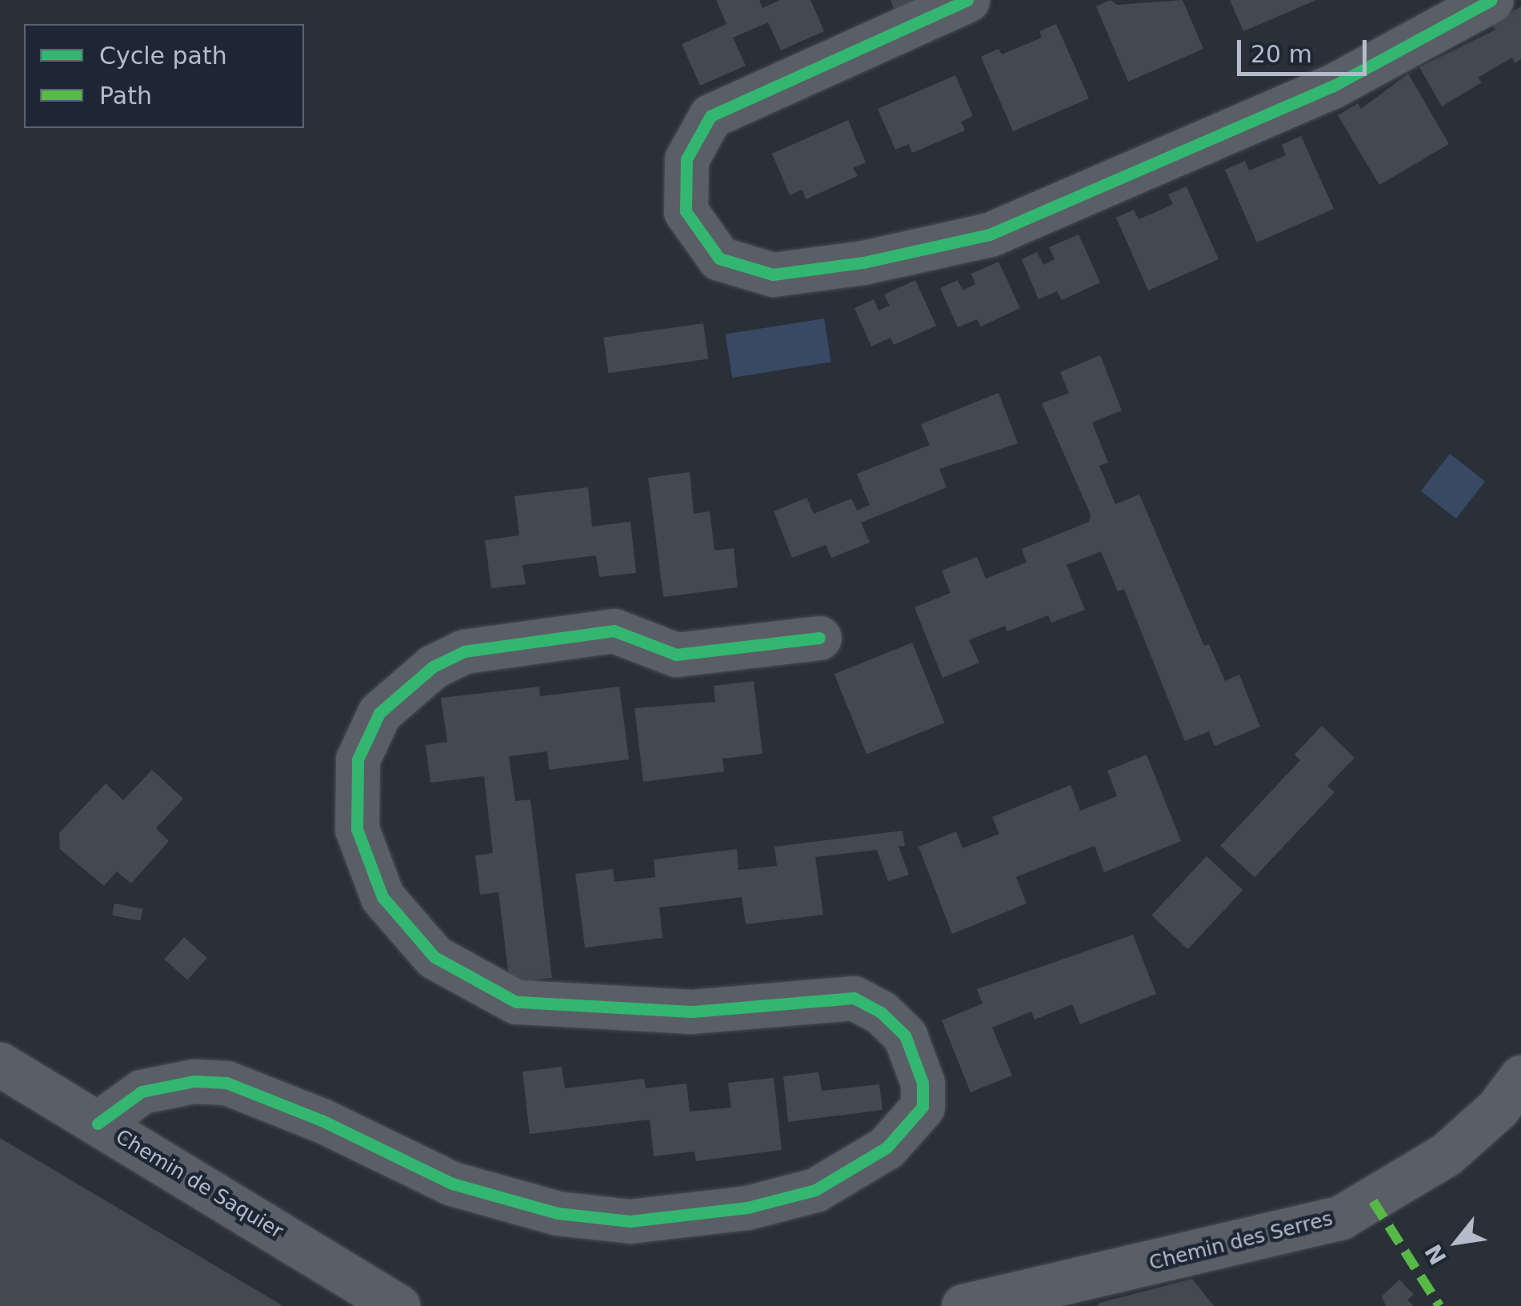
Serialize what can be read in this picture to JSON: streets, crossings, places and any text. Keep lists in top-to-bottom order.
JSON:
{
  "streets": {
    "street": ["Chemin de Saquier", "Chemin des Serres"]
  },
  "legend": ["Cycle path", "Path"],
  "scale_bar": "20 m",
  "north": "bottom left"
}
